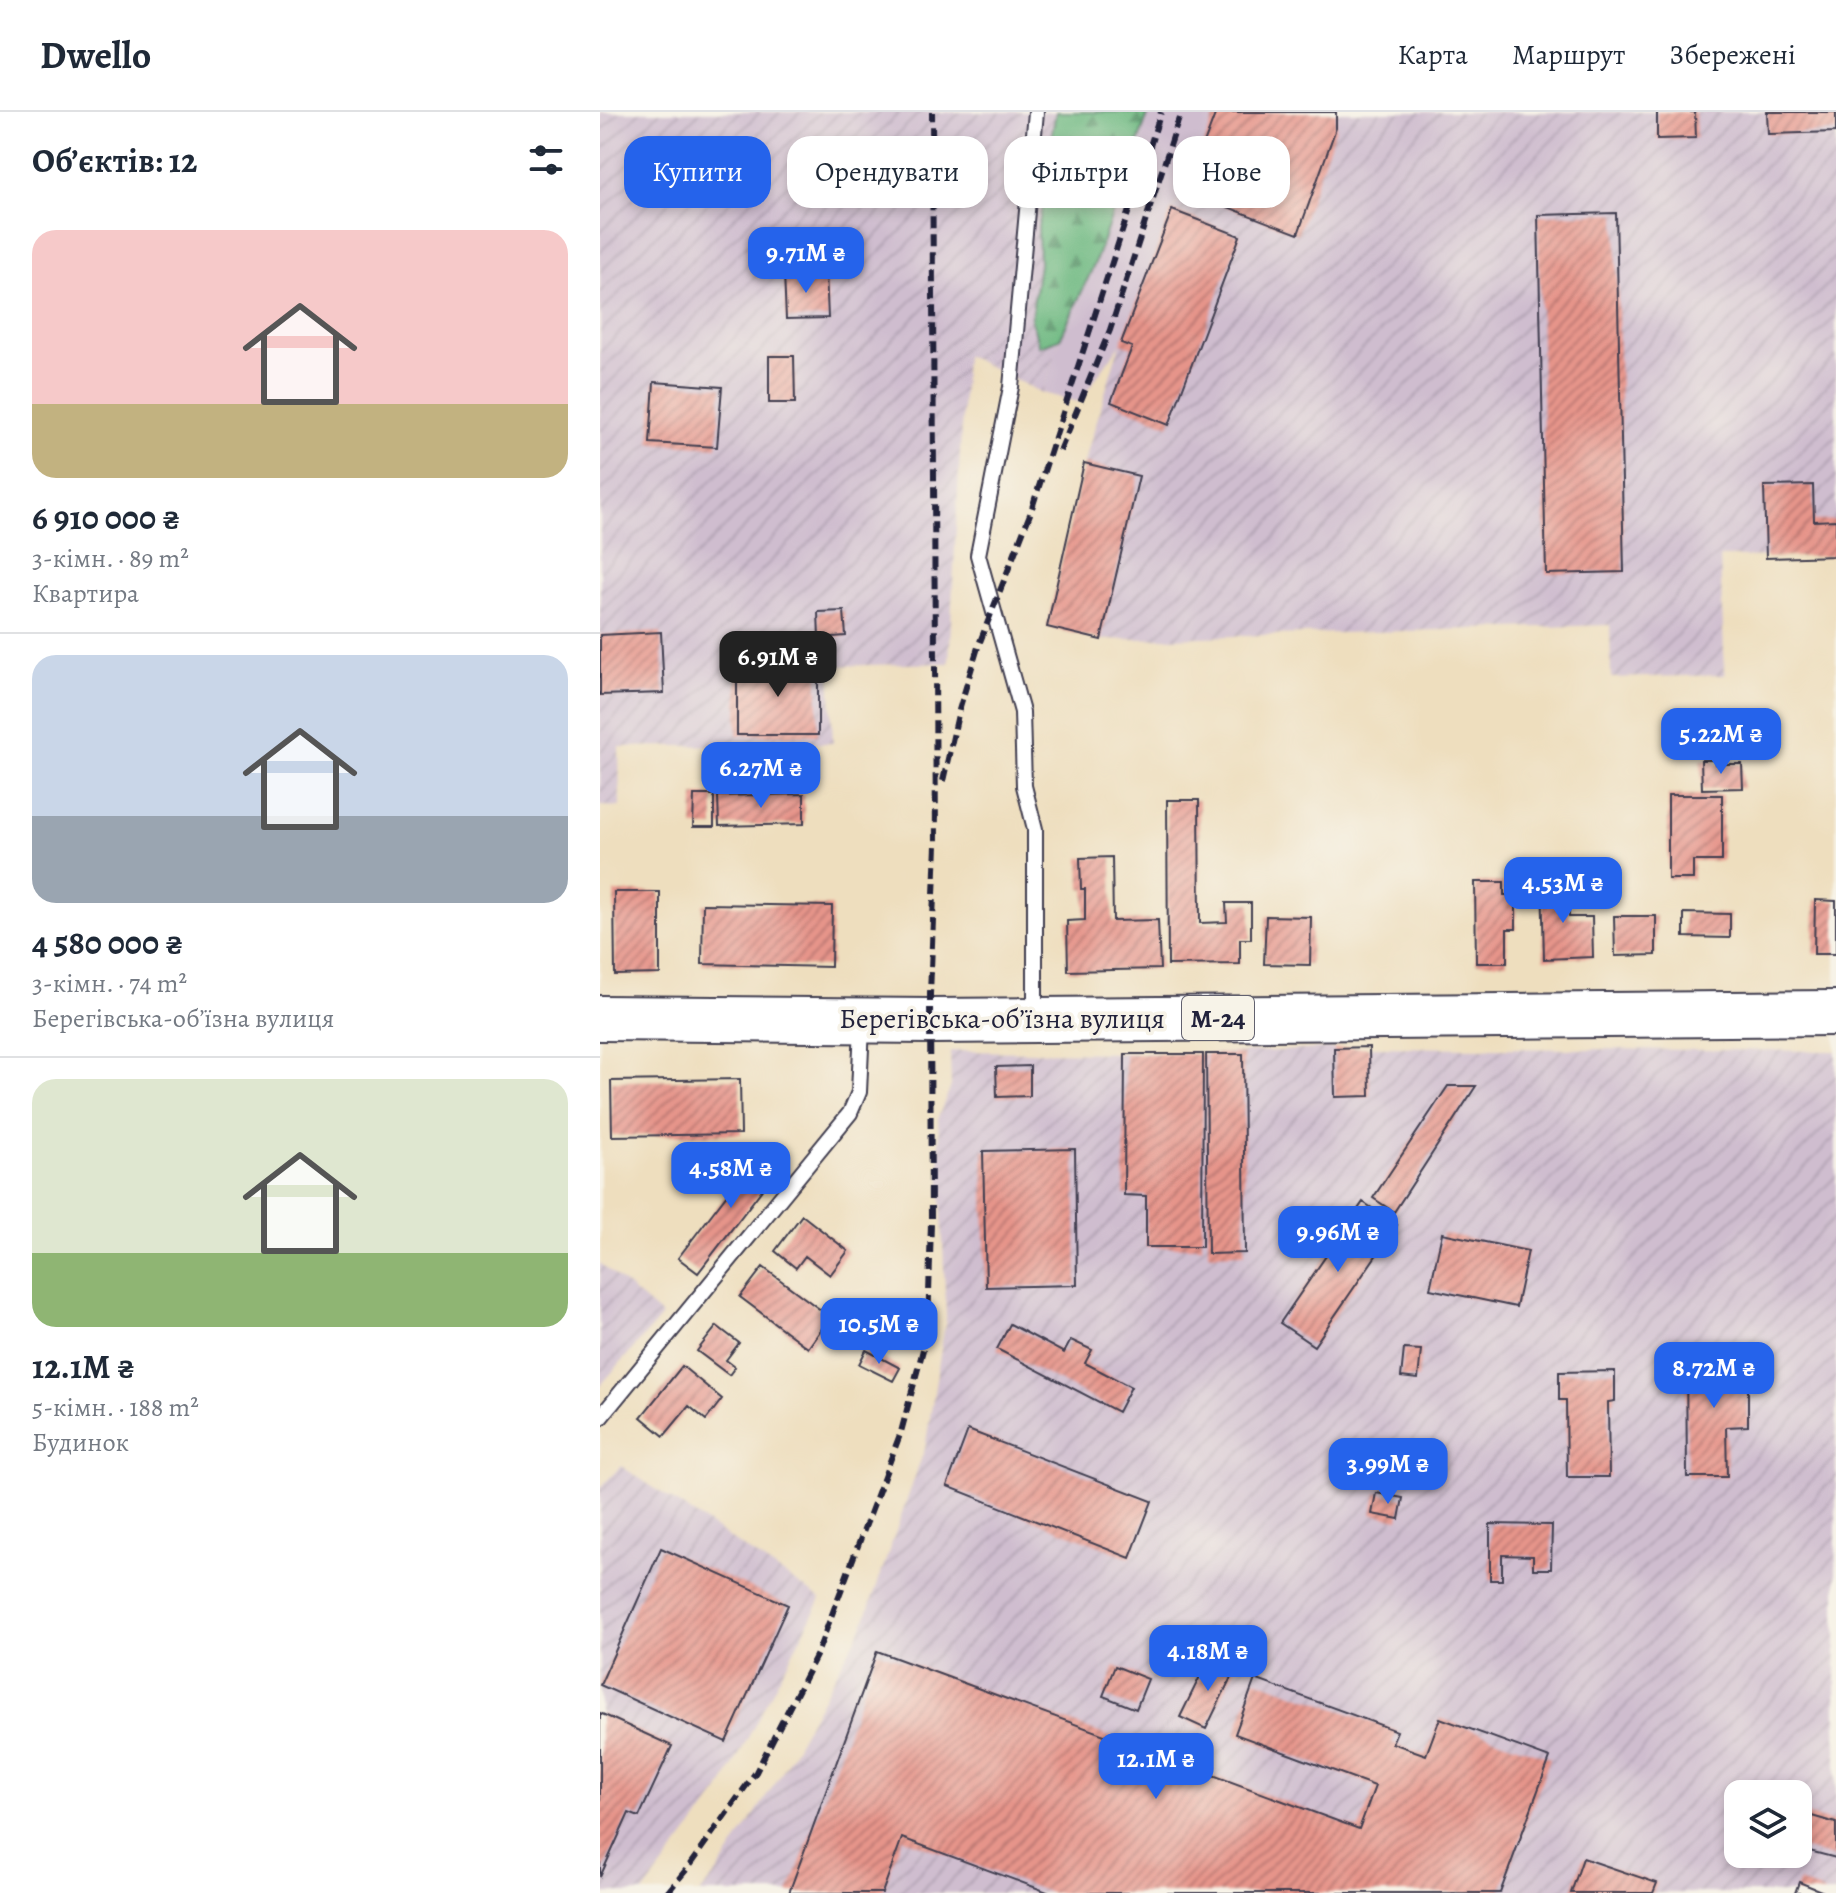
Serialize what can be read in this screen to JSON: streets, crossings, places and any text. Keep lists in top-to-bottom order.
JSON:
{
  "streets": {
    "highway": ["М-24", "Берегівська-обʼїзна вулиця"]
  },
  "page": {
    "header": "Dwello",
    "nav": ["Карта", "Маршрут", "Збережені"],
    "heading": "Об’єктів: 12",
    "chip": [
      "Купити",
      "Орендувати",
      "Фільтри",
      "Нове"
    ],
    "list": [
      {
        "name": "6 910 000 ₴",
        "note": "3-кімн. · 89 m² · Квартира"
      },
      {
        "name": "4 580 000 ₴",
        "note": "3-кімн. · 74 m² · Берегівська-обʼїзна вулиця"
      },
      {
        "name": "12.1M ₴",
        "note": "5-кімн. · 188 m² · Будинок"
      }
    ],
    "price": [
      "9.71M ₴",
      "6.91M ₴",
      "5.22M ₴",
      "6.27M ₴",
      "4.53M ₴",
      "4.58M ₴",
      "9.96M ₴",
      "10.5M ₴",
      "8.72M ₴",
      "3.99M ₴",
      "4.18M ₴",
      "12.1M ₴"
    ]
  }
}
